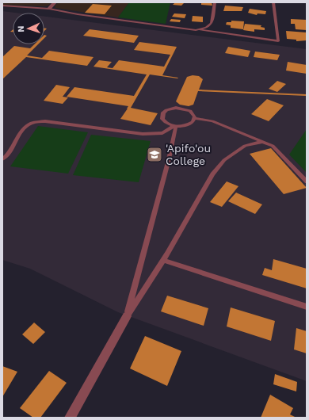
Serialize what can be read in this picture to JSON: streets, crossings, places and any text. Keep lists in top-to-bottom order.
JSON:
{
  "places": {
    "school or university": ["'Apifo'ou College"]
  },
  "north": "left"
}
